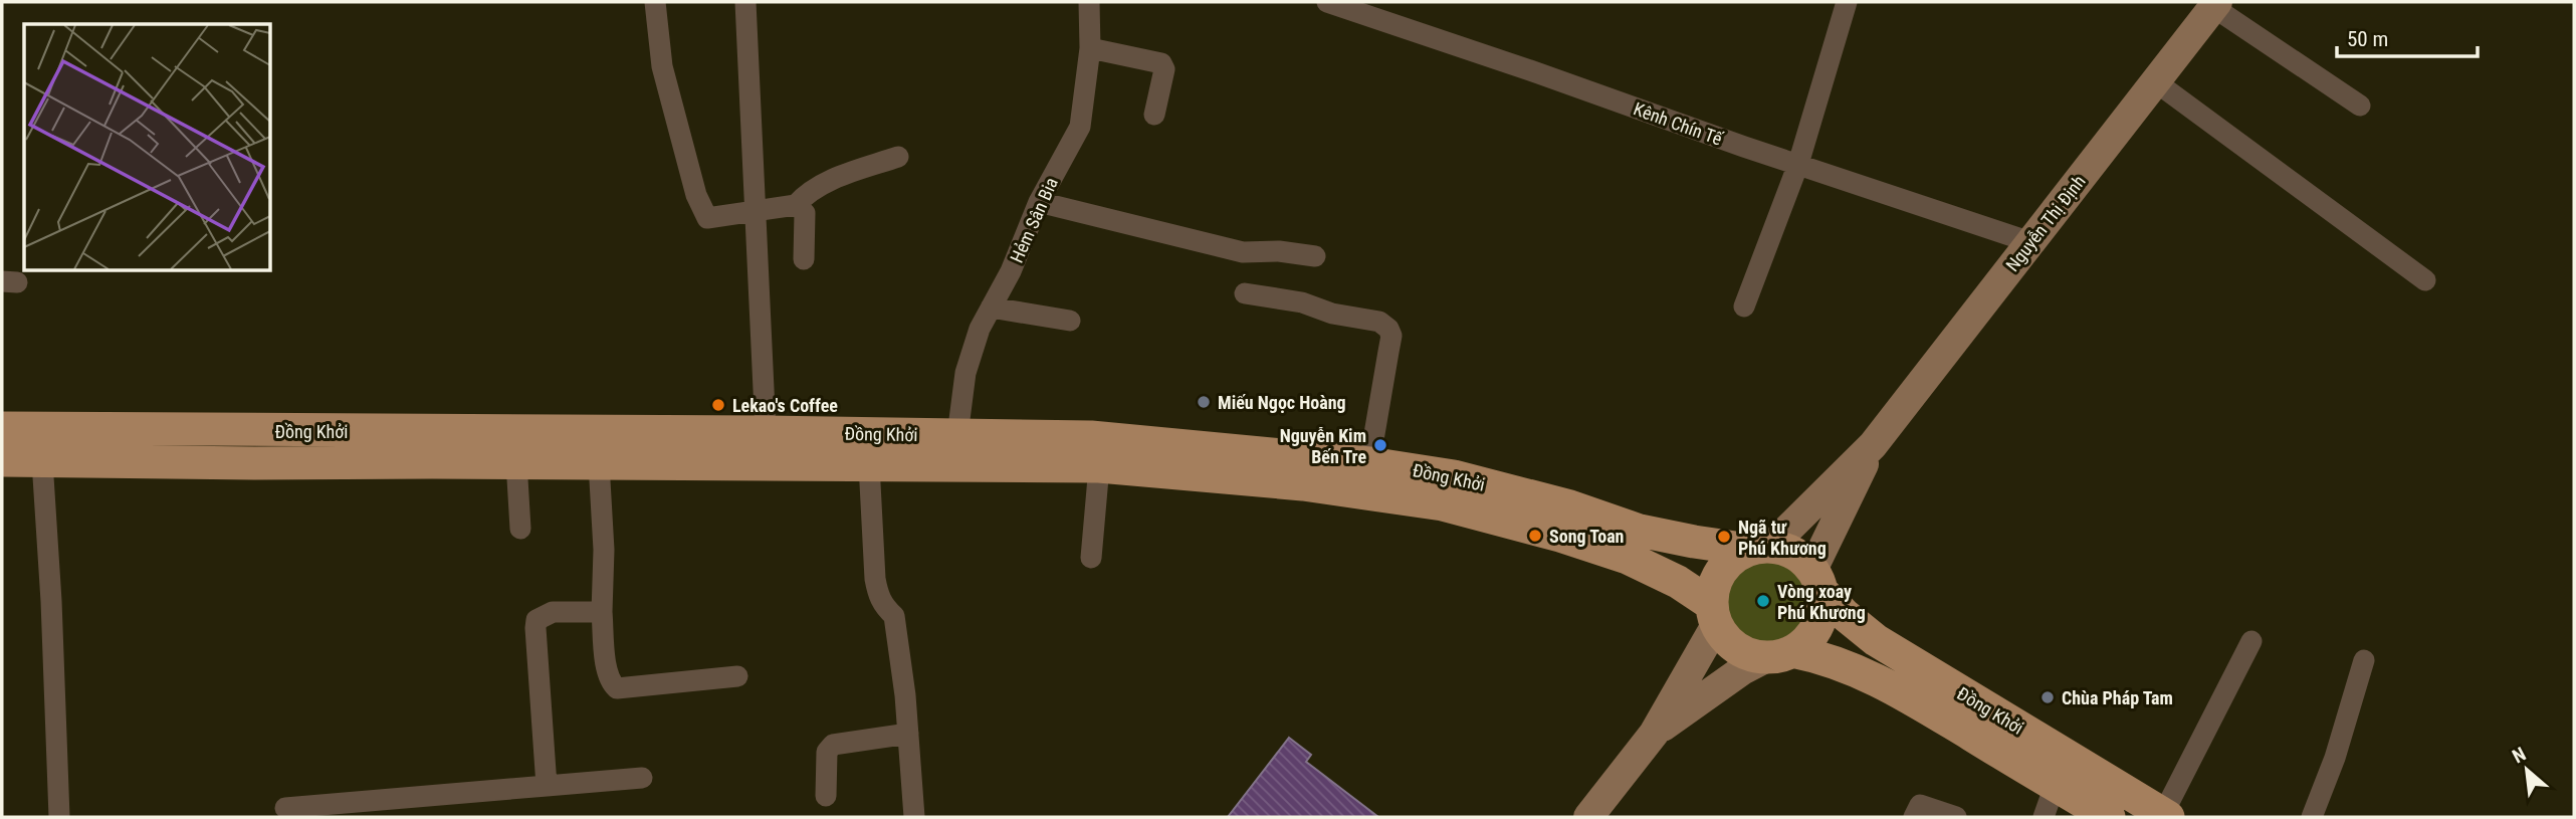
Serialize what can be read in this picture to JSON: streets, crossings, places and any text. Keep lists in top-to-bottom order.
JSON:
{
  "streets": {
    "main road": ["Nguyễn Thị Định", "Đồng Khởi"],
    "street": ["Kênh Chín Tế", "Hẻm Sân Bia"]
  },
  "crossings": [
    ["Kênh Chín Tế", "Nguyễn Thị Định"],
    ["Hẻm Sân Bia", "Đồng Khởi"],
    ["Nguyễn Thị Định", "Đồng Khởi"]
  ],
  "places": [
    "Miếu Ngọc Hoàng",
    "Lekao's Coffee",
    "Nguyễn Kim Bến Tre",
    "Song Toan",
    "Ngã tư Phú Khương",
    "Vòng xoay Phú Khương",
    "Chùa Pháp Tam"
  ],
  "scale_bar": "50 m",
  "north": "top left"
}
